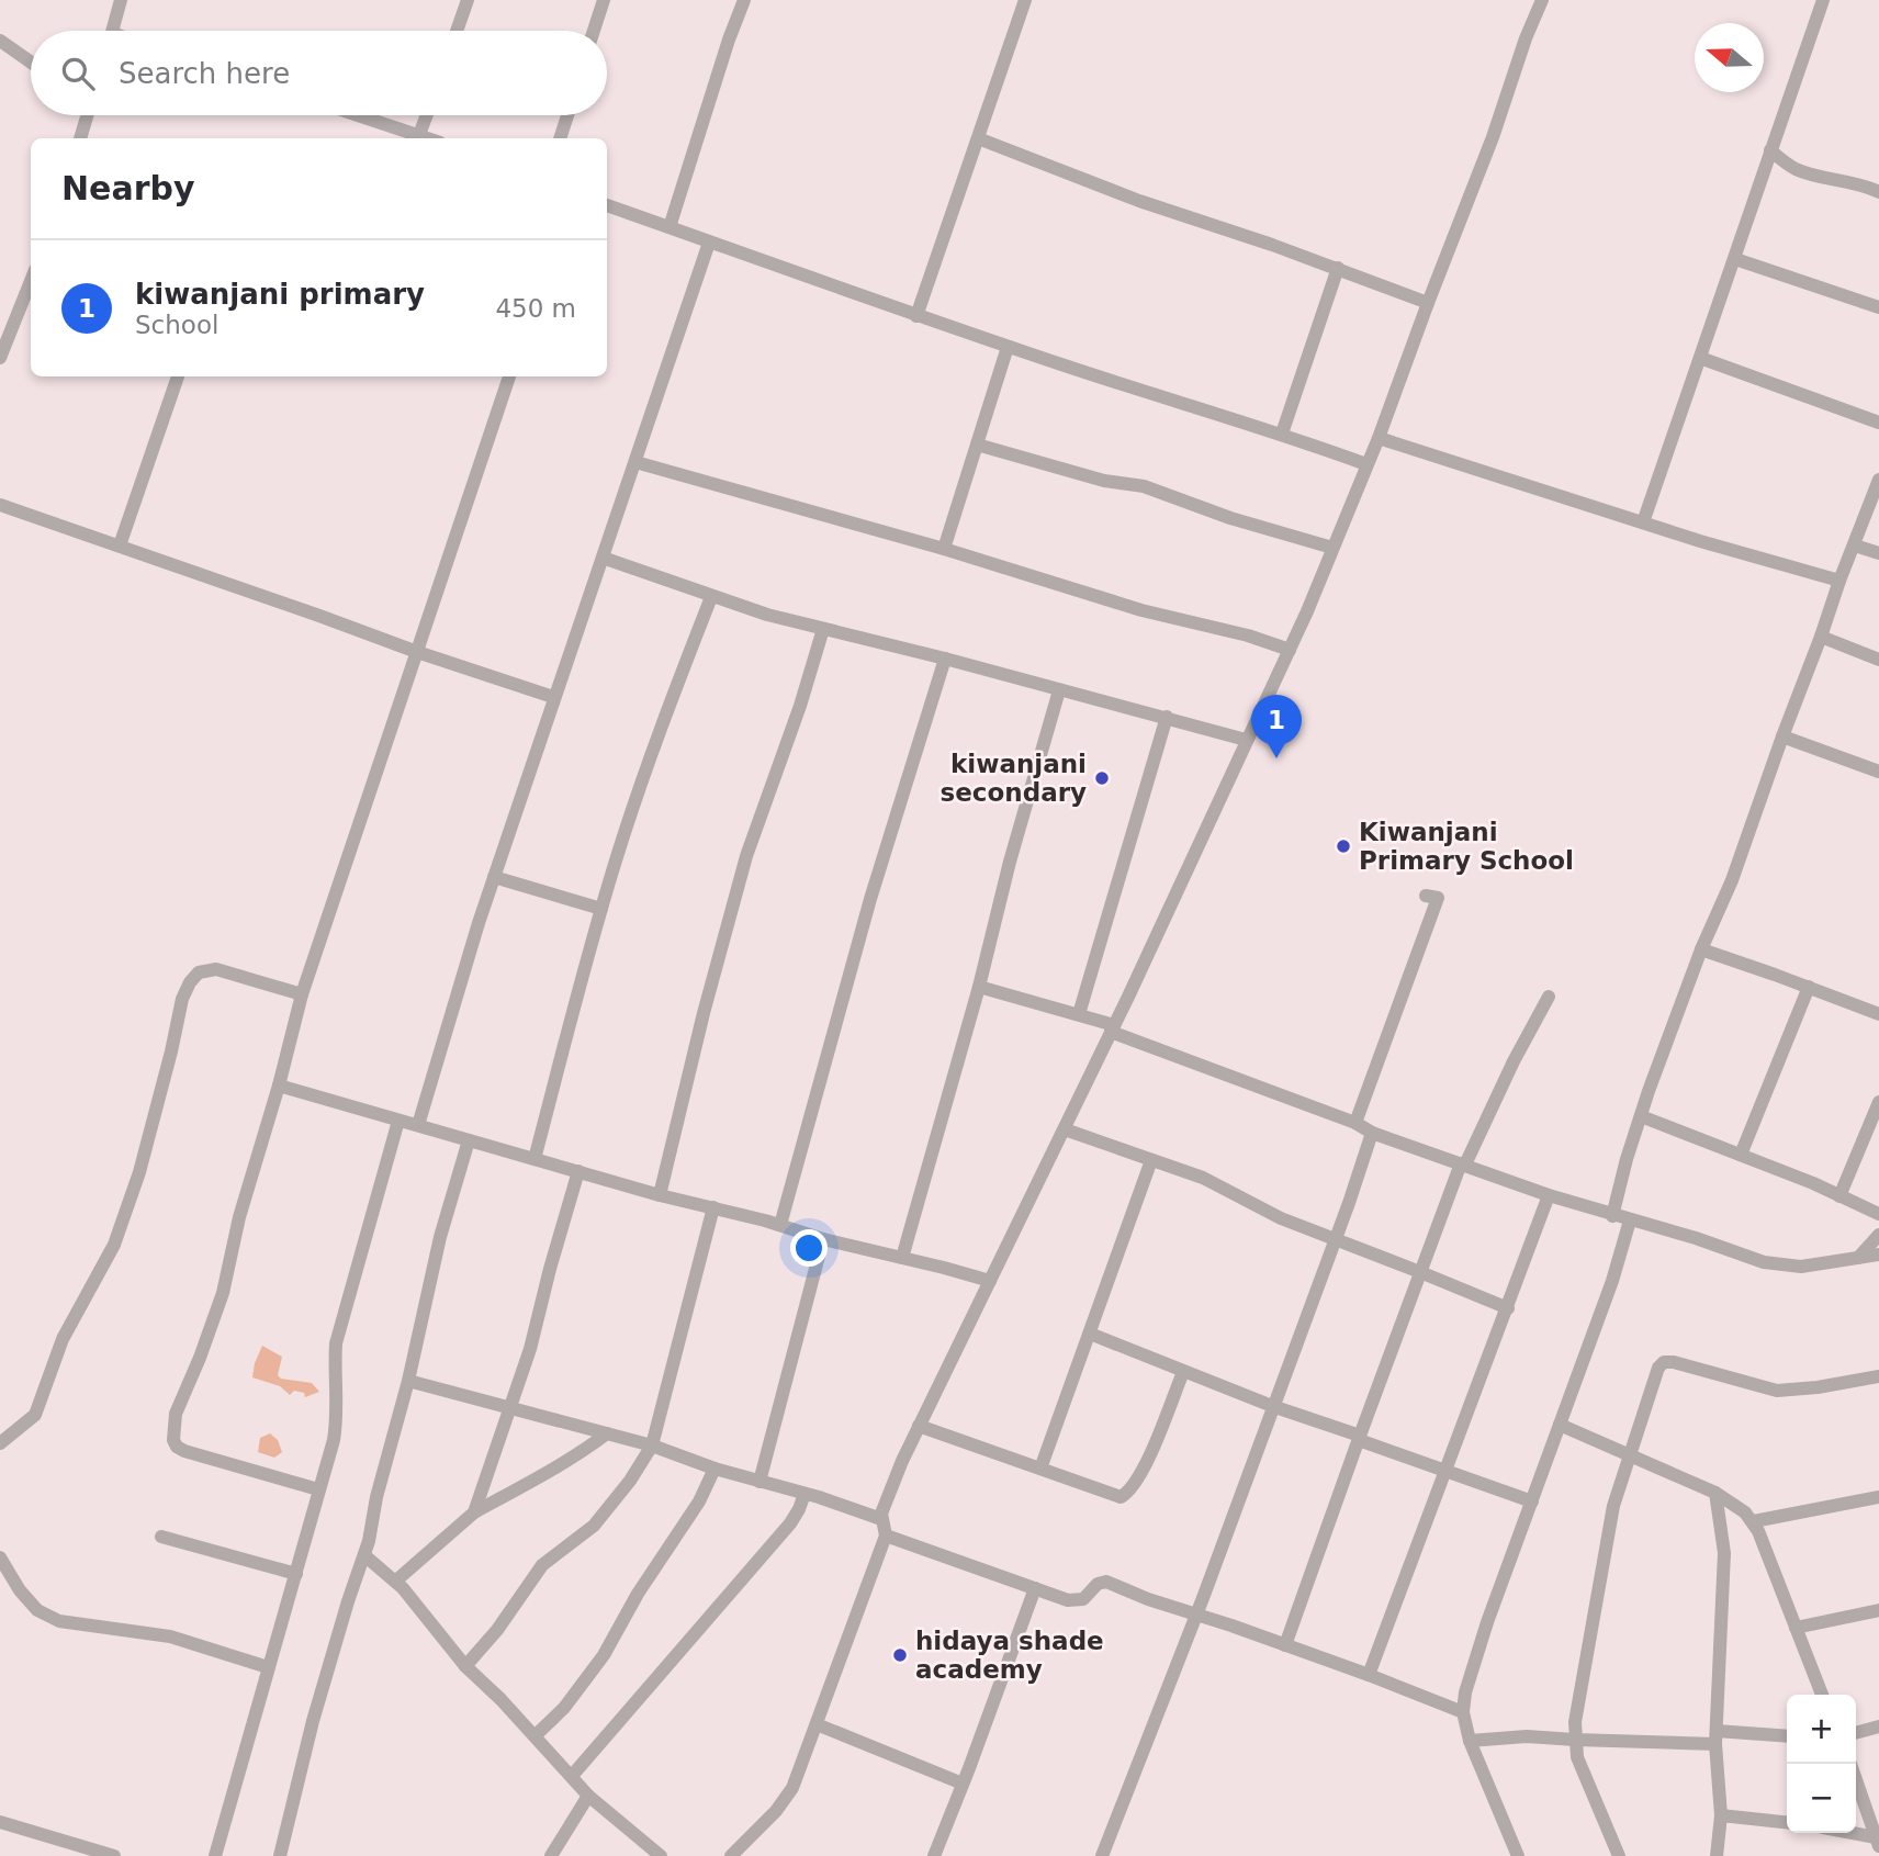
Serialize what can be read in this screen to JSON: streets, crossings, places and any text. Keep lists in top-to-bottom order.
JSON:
{
  "places": ["kiwanjani secondary", "Kiwanjani Primary School", "hidaya shade academy"],
  "north": "left",
  "page": {
    "search": "Search here",
    "heading": "Nearby",
    "list": [
      {
        "mark": "1",
        "name": "kiwanjani primary",
        "note": "School",
        "value": "450 m"
      }
    ],
    "pins": "1",
    "map_buttons": ["+", "−"]
  }
}
